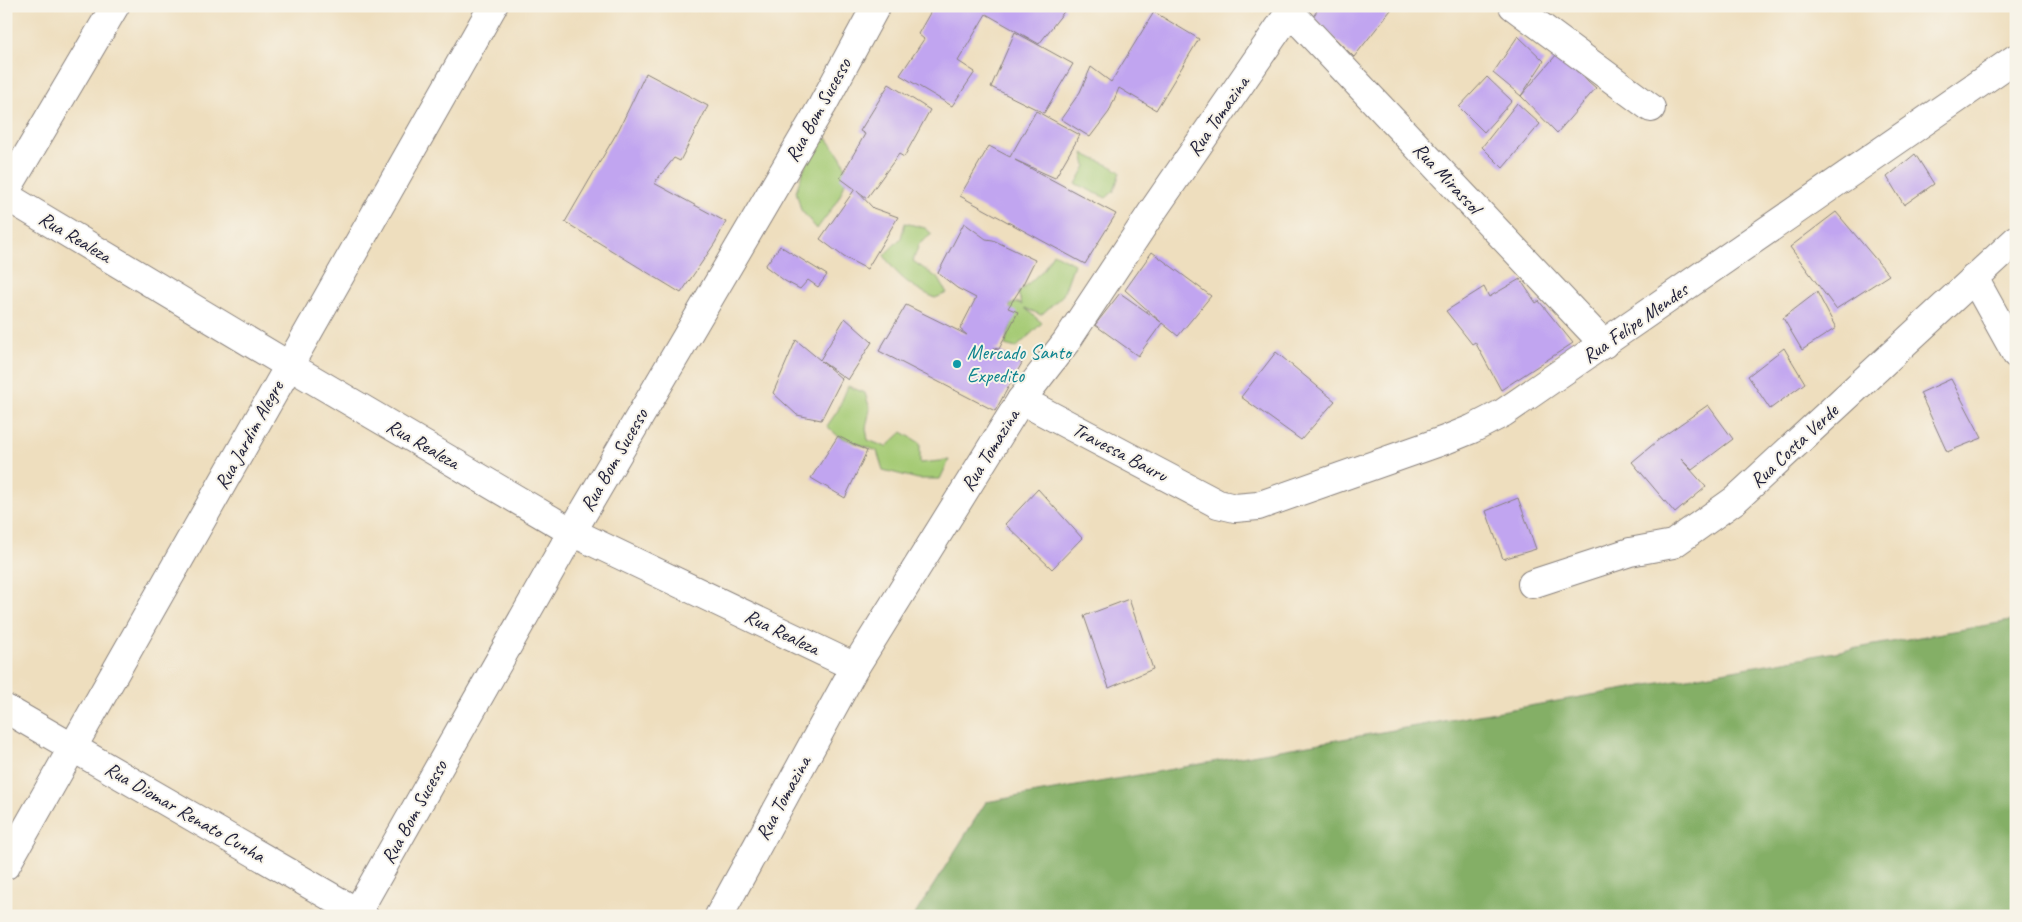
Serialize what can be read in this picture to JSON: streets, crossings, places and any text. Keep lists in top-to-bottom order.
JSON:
{
  "streets": {
    "street": [
      "Rua Bom Sucesso",
      "Rua Tomazina",
      "Rua Mirassol",
      "Rua Realeza",
      "Rua Felipe Mendes",
      "Rua Jardim Alegre",
      "Rua Costa Verde",
      "Travessa Bauru",
      "Rua Diomar Renato Cunha"
    ]
  },
  "crossings": [
    ["Rua Bom Sucesso", "Rua Realeza"],
    ["Rua Bom Sucesso", "Rua Diomar Renato Cunha"],
    ["Rua Tomazina", "Rua Mirassol"],
    ["Rua Tomazina", "Rua Realeza"],
    ["Rua Tomazina", "Travessa Bauru"],
    ["Rua Mirassol", "Rua Felipe Mendes"],
    ["Rua Realeza", "Rua Jardim Alegre"],
    ["Rua Felipe Mendes", "Travessa Bauru"],
    ["Rua Jardim Alegre", "Rua Diomar Renato Cunha"]
  ],
  "places": ["Mercado Santo Expedito"]
}
